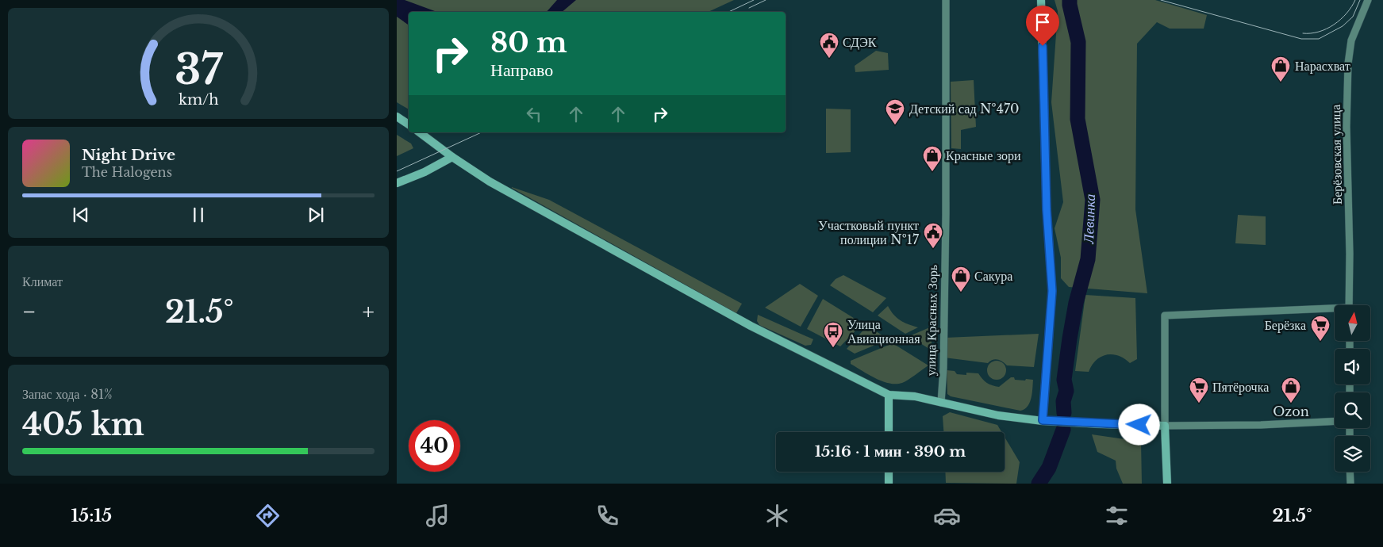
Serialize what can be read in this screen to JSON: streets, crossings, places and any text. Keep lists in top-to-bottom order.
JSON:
{
  "streets": {
    "street": ["Берёзовская улица", "улица Красных Зорь"]
  },
  "water": ["Левинка"],
  "places": {
    "public building": ["СДЭК", "Участковый пункт полиции №17"],
    "shop": [
      "Нарасхват",
      "Красные зори",
      "Сакура",
      "Ozon"
    ],
    "school or university": ["Детский сад №470"],
    "supermarket": ["Берёзка", "Пятёрочка"],
    "bus stop": ["Улица Авиационная"]
  },
  "north": "top",
  "page": {
    "turn": ["80 m", "Направо"],
    "song": ["Night Drive", "The Halogens"],
    "tile": [
      "Климат",
      ["Запас хода · 81%", "405 km"]
    ],
    "heat": ["−", "21.5°", "+"],
    "limit": "40",
    "trip": "15:16 · 1 мин · 390 m",
    "tabs": ["15:15", "21.5°"],
    "gauge": ["37", "km/h"]
  }
}
